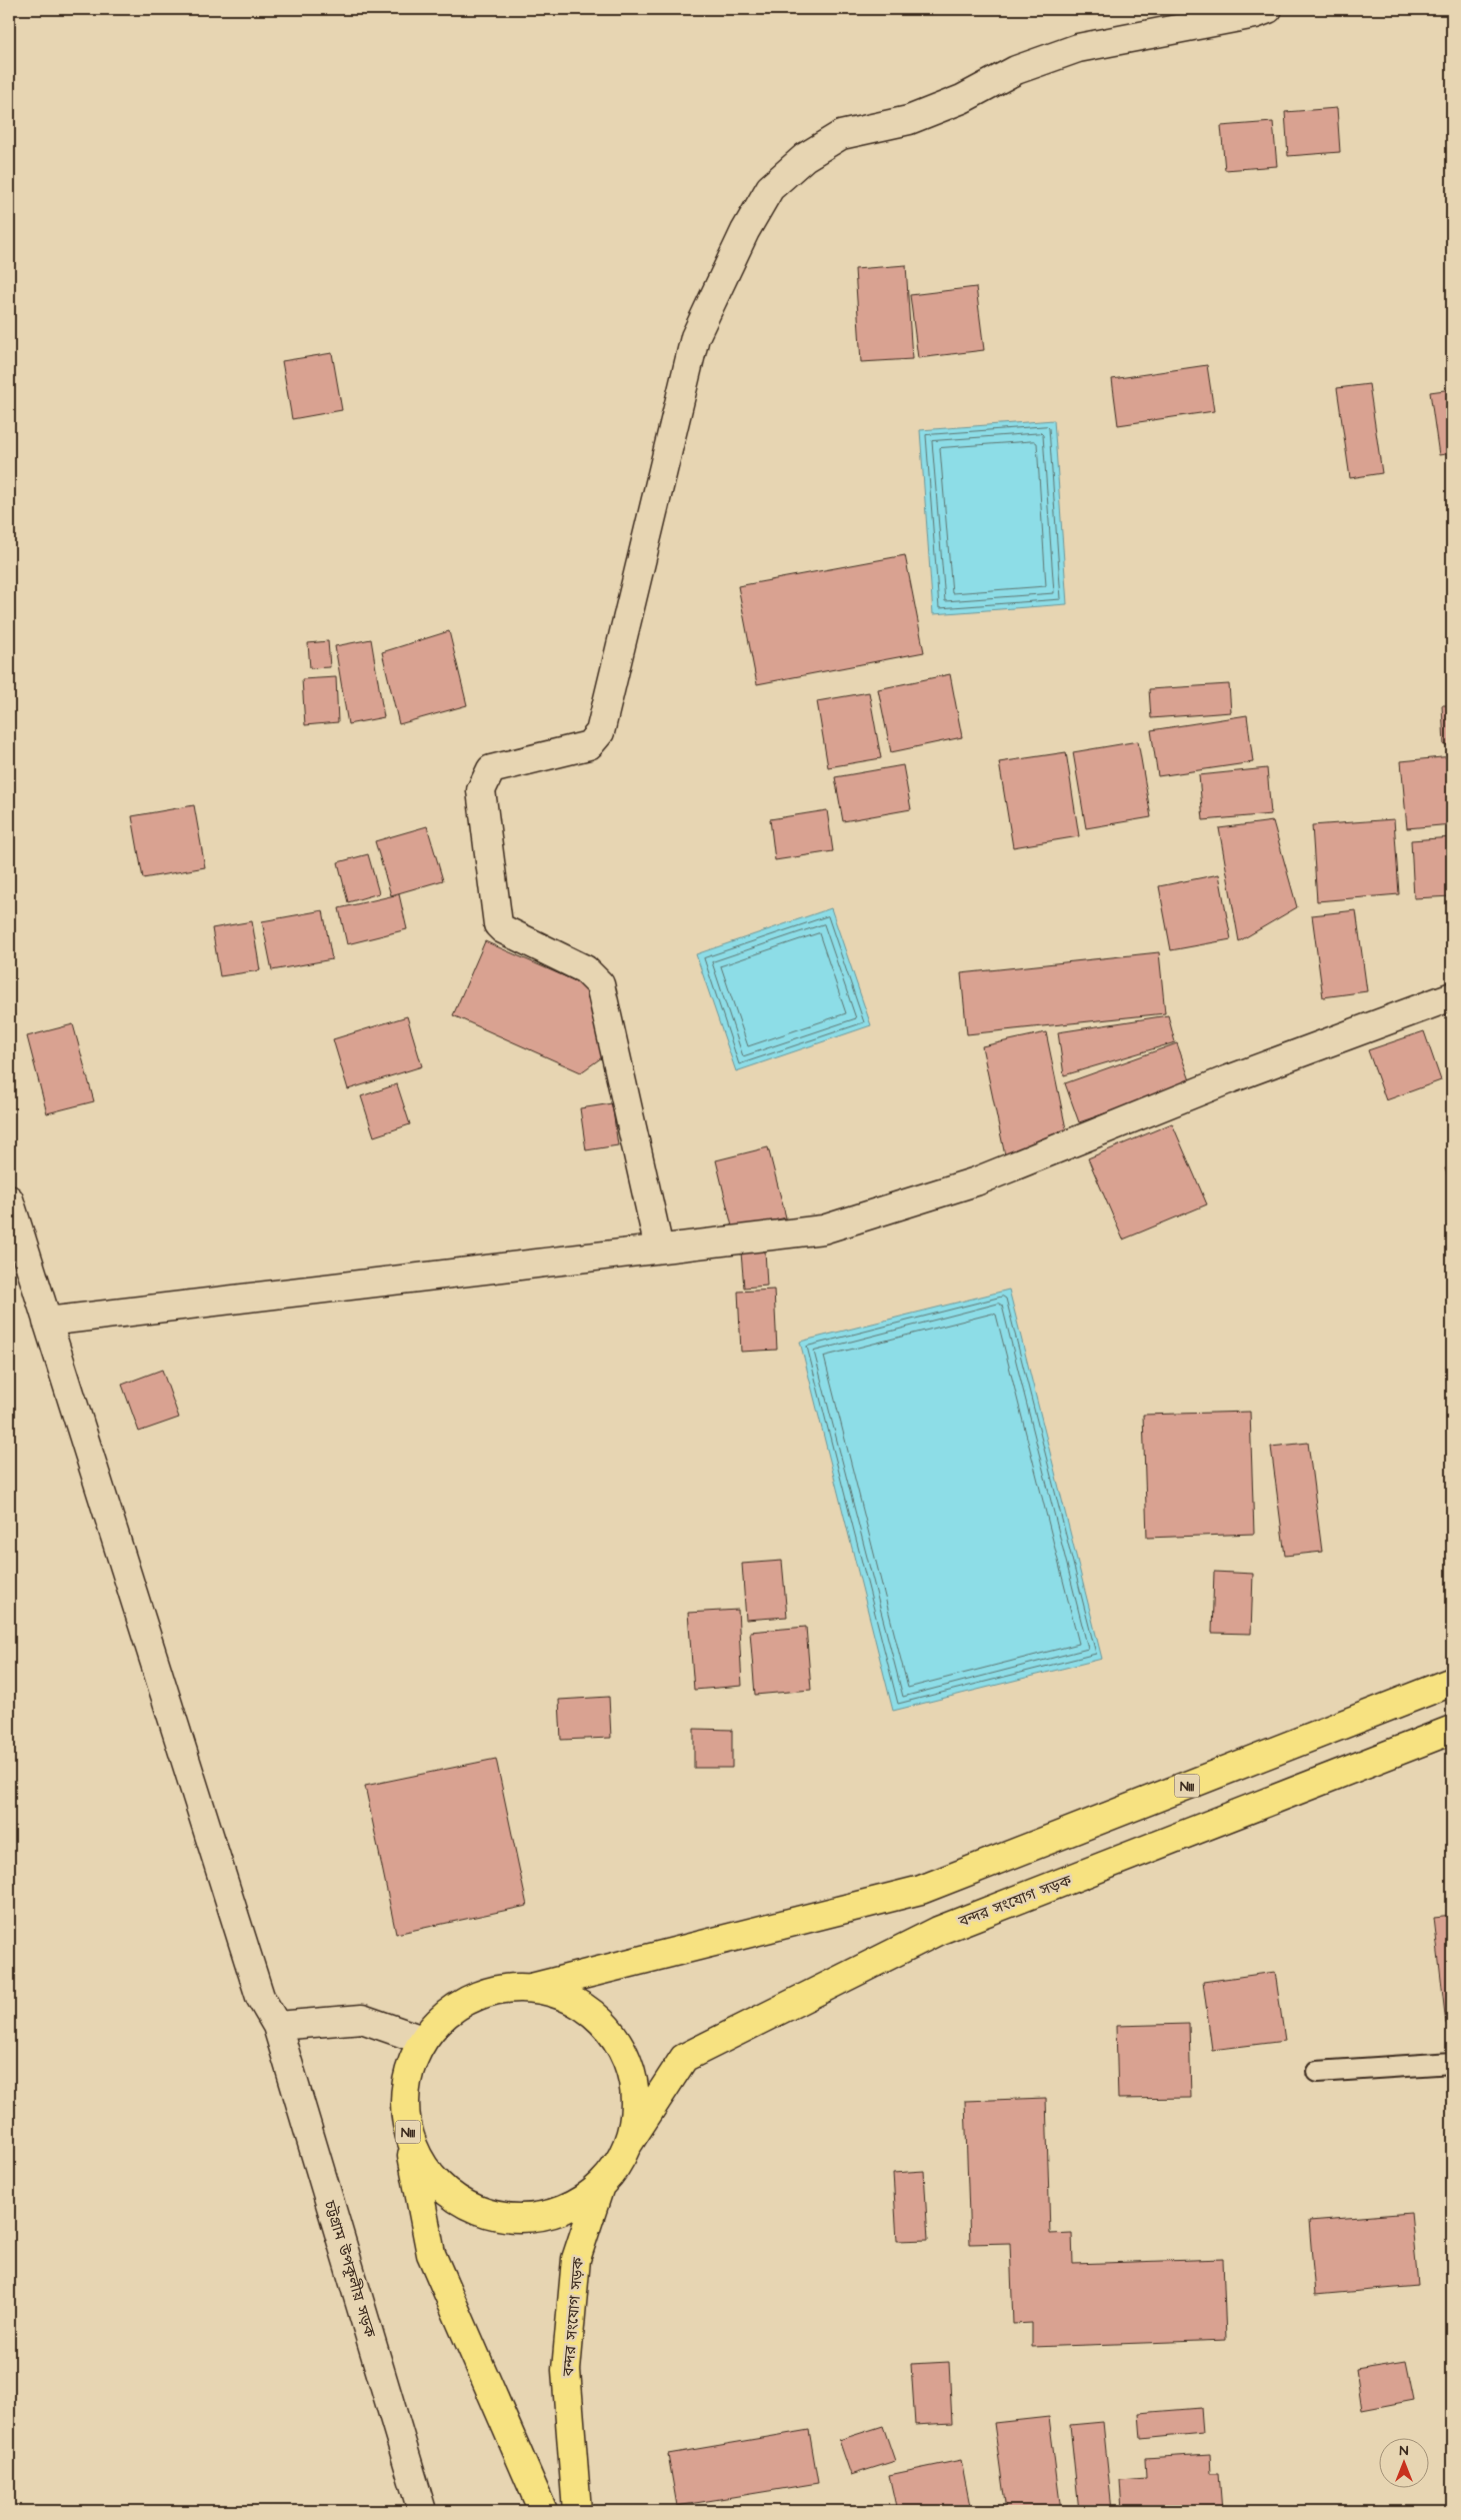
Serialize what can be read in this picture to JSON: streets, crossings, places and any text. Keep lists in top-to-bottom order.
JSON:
{
  "streets": {
    "highway": ["N111", "বন্দর সংযোগ সড়ক"],
    "street": ["চট্টগ্রাম উপকূলীয় সড়ক"]
  },
  "crossings": [
    ["N111", "বন্দর সংযোগ সড়ক"]
  ],
  "north": "top"
}
